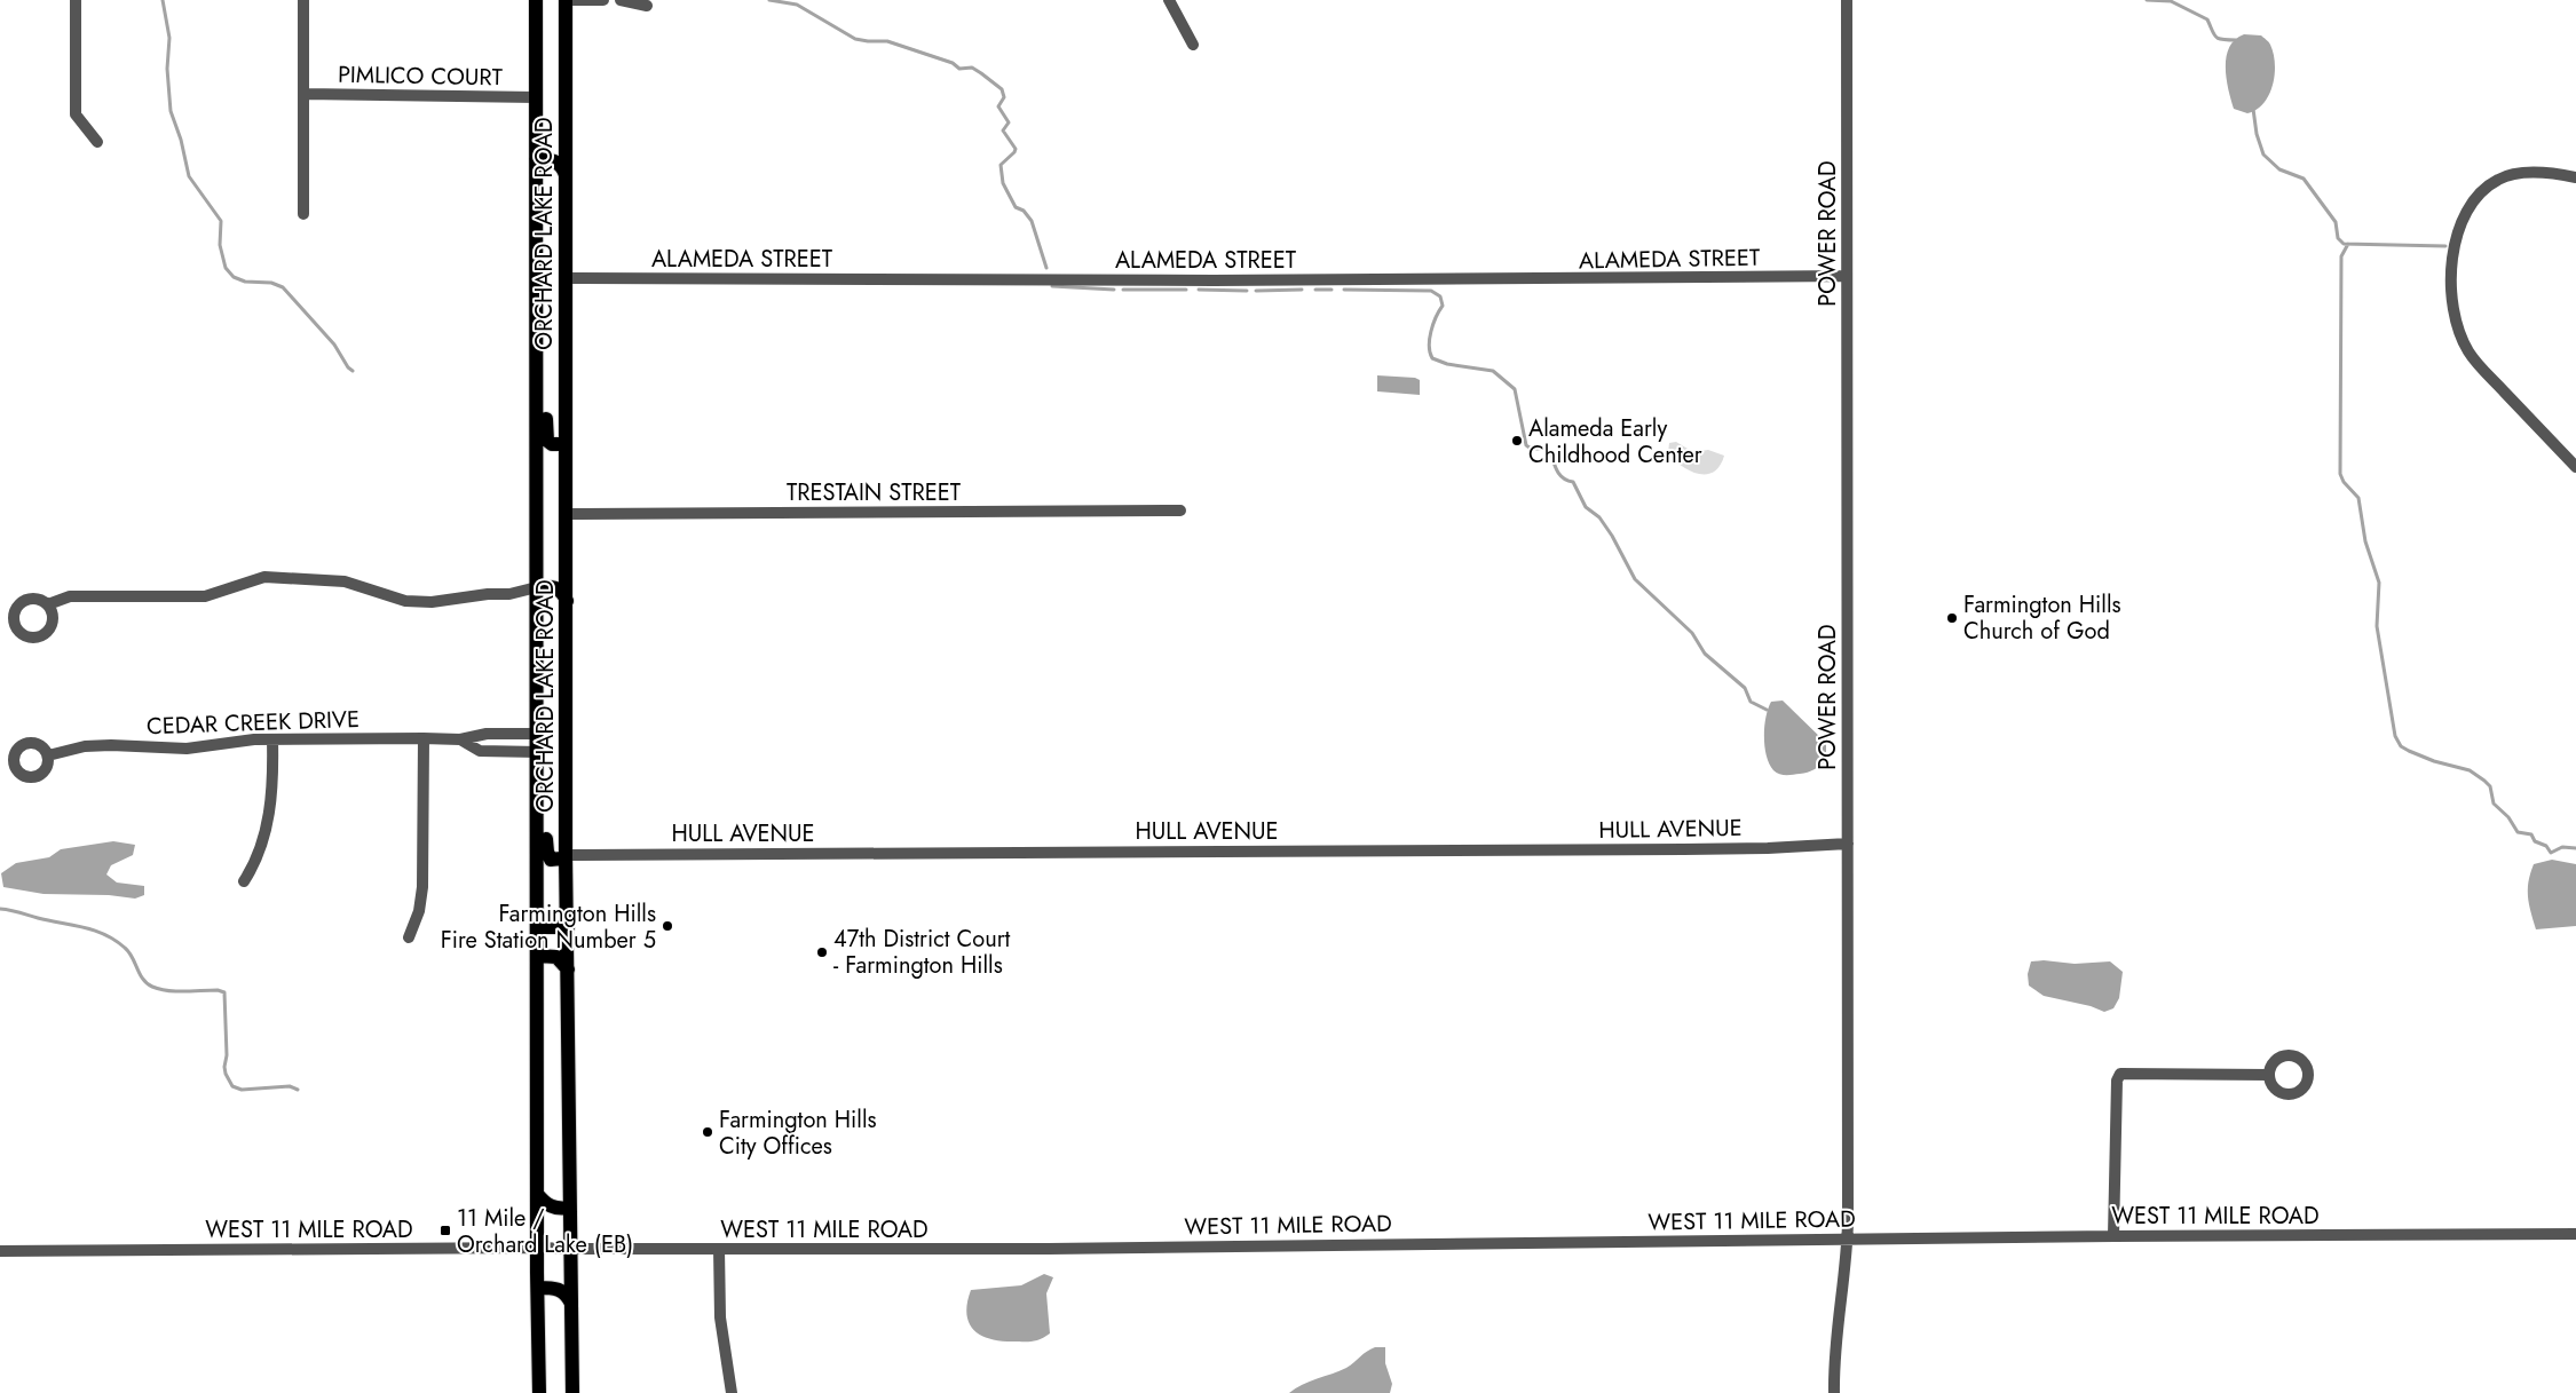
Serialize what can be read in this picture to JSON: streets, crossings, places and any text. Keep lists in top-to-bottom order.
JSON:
{
  "streets": {
    "main road": ["ORCHARD LAKE ROAD"],
    "street": [
      "PIMLICO COURT",
      "POWER ROAD",
      "ALAMEDA STREET",
      "TRESTAIN STREET",
      "CEDAR CREEK DRIVE",
      "HULL AVENUE",
      "WEST 11 MILE ROAD"
    ]
  },
  "crossings": [
    ["PIMLICO COURT", "ORCHARD LAKE ROAD"],
    ["ORCHARD LAKE ROAD", "ALAMEDA STREET"],
    ["ORCHARD LAKE ROAD", "TRESTAIN STREET"],
    ["ORCHARD LAKE ROAD", "CEDAR CREEK DRIVE"],
    ["ORCHARD LAKE ROAD", "HULL AVENUE"],
    ["ORCHARD LAKE ROAD", "WEST 11 MILE ROAD"],
    ["POWER ROAD", "ALAMEDA STREET"],
    ["POWER ROAD", "HULL AVENUE"],
    ["POWER ROAD", "WEST 11 MILE ROAD"]
  ],
  "places": {
    "other": [
      "Alameda Early Childhood Center",
      "Farmington Hills Church of God",
      "Farmington Hills Fire Station Number 5",
      "47th District Court - Farmington Hills",
      "Farmington Hills City Offices"
    ],
    "transit": ["11 Mile / Orchard Lake (EB)"]
  }
}
